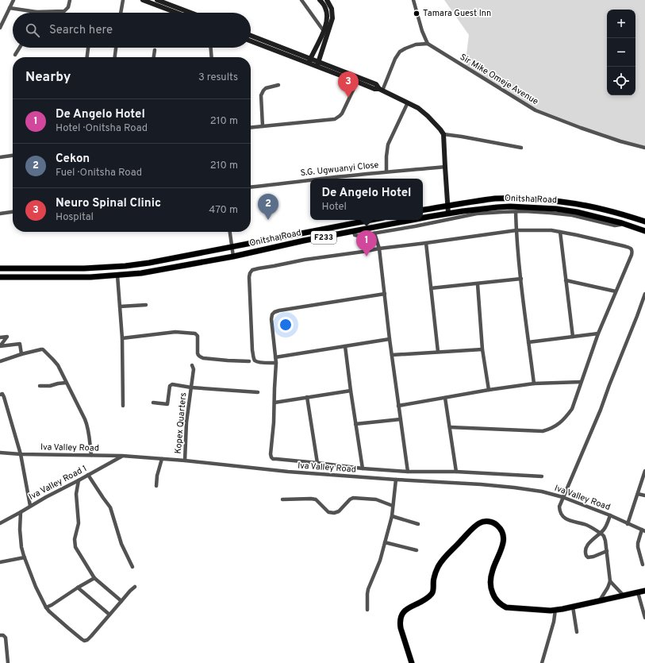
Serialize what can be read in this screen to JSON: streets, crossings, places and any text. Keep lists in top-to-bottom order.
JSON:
{
  "streets": {
    "main road": ["Onitsha Road", "F233"],
    "street": [
      "Sir Mike Omeje Avenue",
      "S.G. Ugwuanyi Close",
      "Kopex Quarters",
      "Iva Valley Road",
      "Iva Valley Road 1"
    ]
  },
  "crossings": [
    ["Kopex Quarters", "Iva Valley Road"],
    ["Iva Valley Road", "Iva Valley Road 1"]
  ],
  "places": ["Tamara Guest Inn"],
  "page": {
    "map_buttons": ["+", "−"],
    "search": "Search here",
    "heading": ["Nearby", "3 results"],
    "pins": ["3", "2", "1"],
    "list": [
      {
        "mark": "1",
        "name": "De Angelo Hotel",
        "note": "Hotel · Onitsha Road",
        "value": "210 m"
      },
      {
        "mark": "2",
        "name": "Cekon",
        "note": "Fuel · Onitsha Road",
        "value": "210 m"
      },
      {
        "mark": "3",
        "name": "Neuro Spinal Clinic",
        "note": "Hospital",
        "value": "470 m"
      }
    ],
    "popup": ["De Angelo Hotel", "Hotel"]
  }
}
